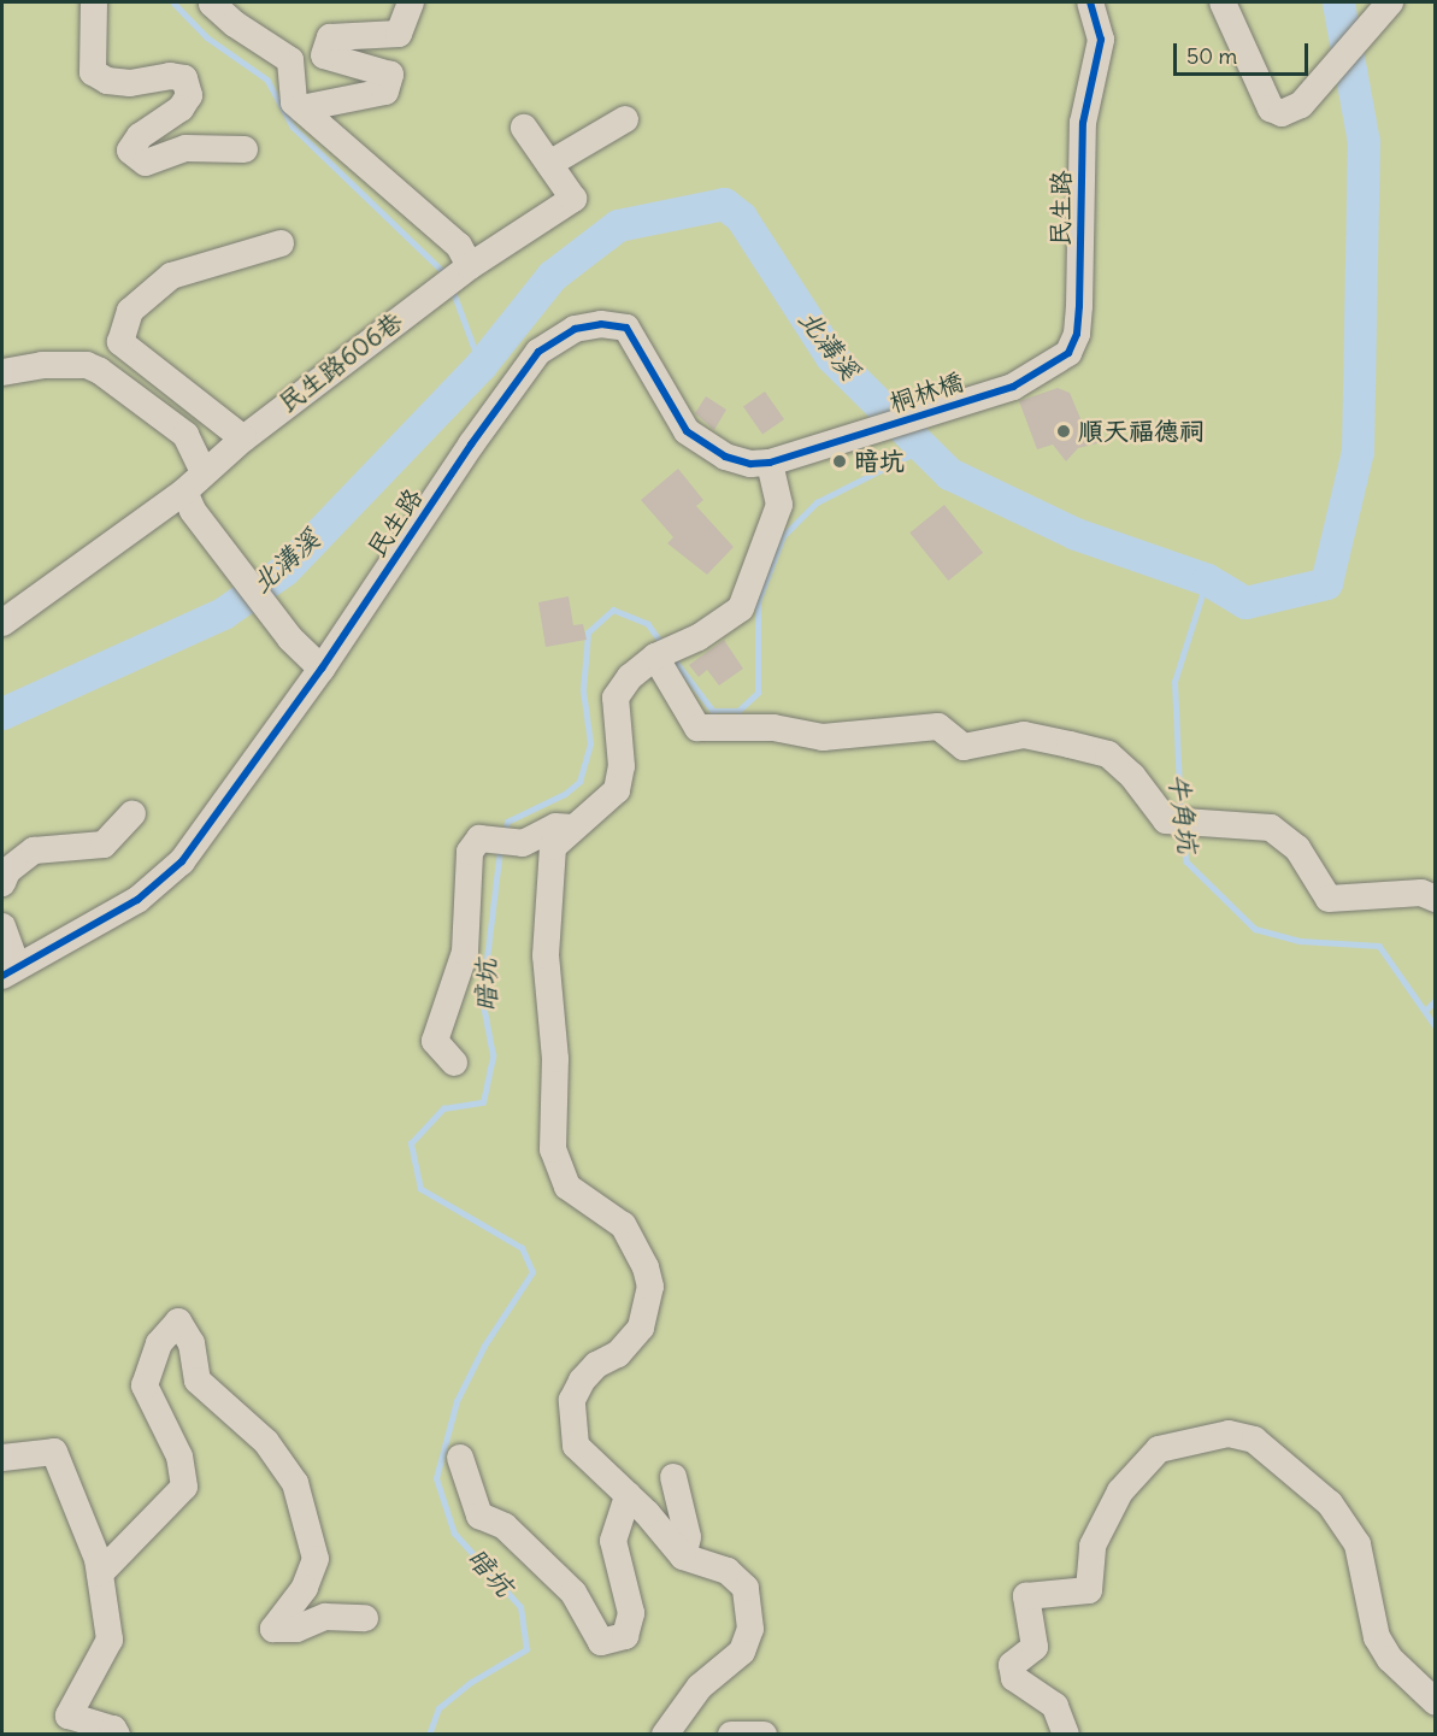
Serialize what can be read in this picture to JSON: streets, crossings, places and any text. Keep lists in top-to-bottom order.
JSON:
{
  "streets": {
    "street": ["民生路", "民生路606巷", "桐林橋"]
  },
  "crossings": [
    ["民生路", "桐林橋"]
  ],
  "water": ["北溝溪", "牛角坑", "暗坑"],
  "places": ["順天福德祠", "暗坑"],
  "scale_bar": "50 m"
}
